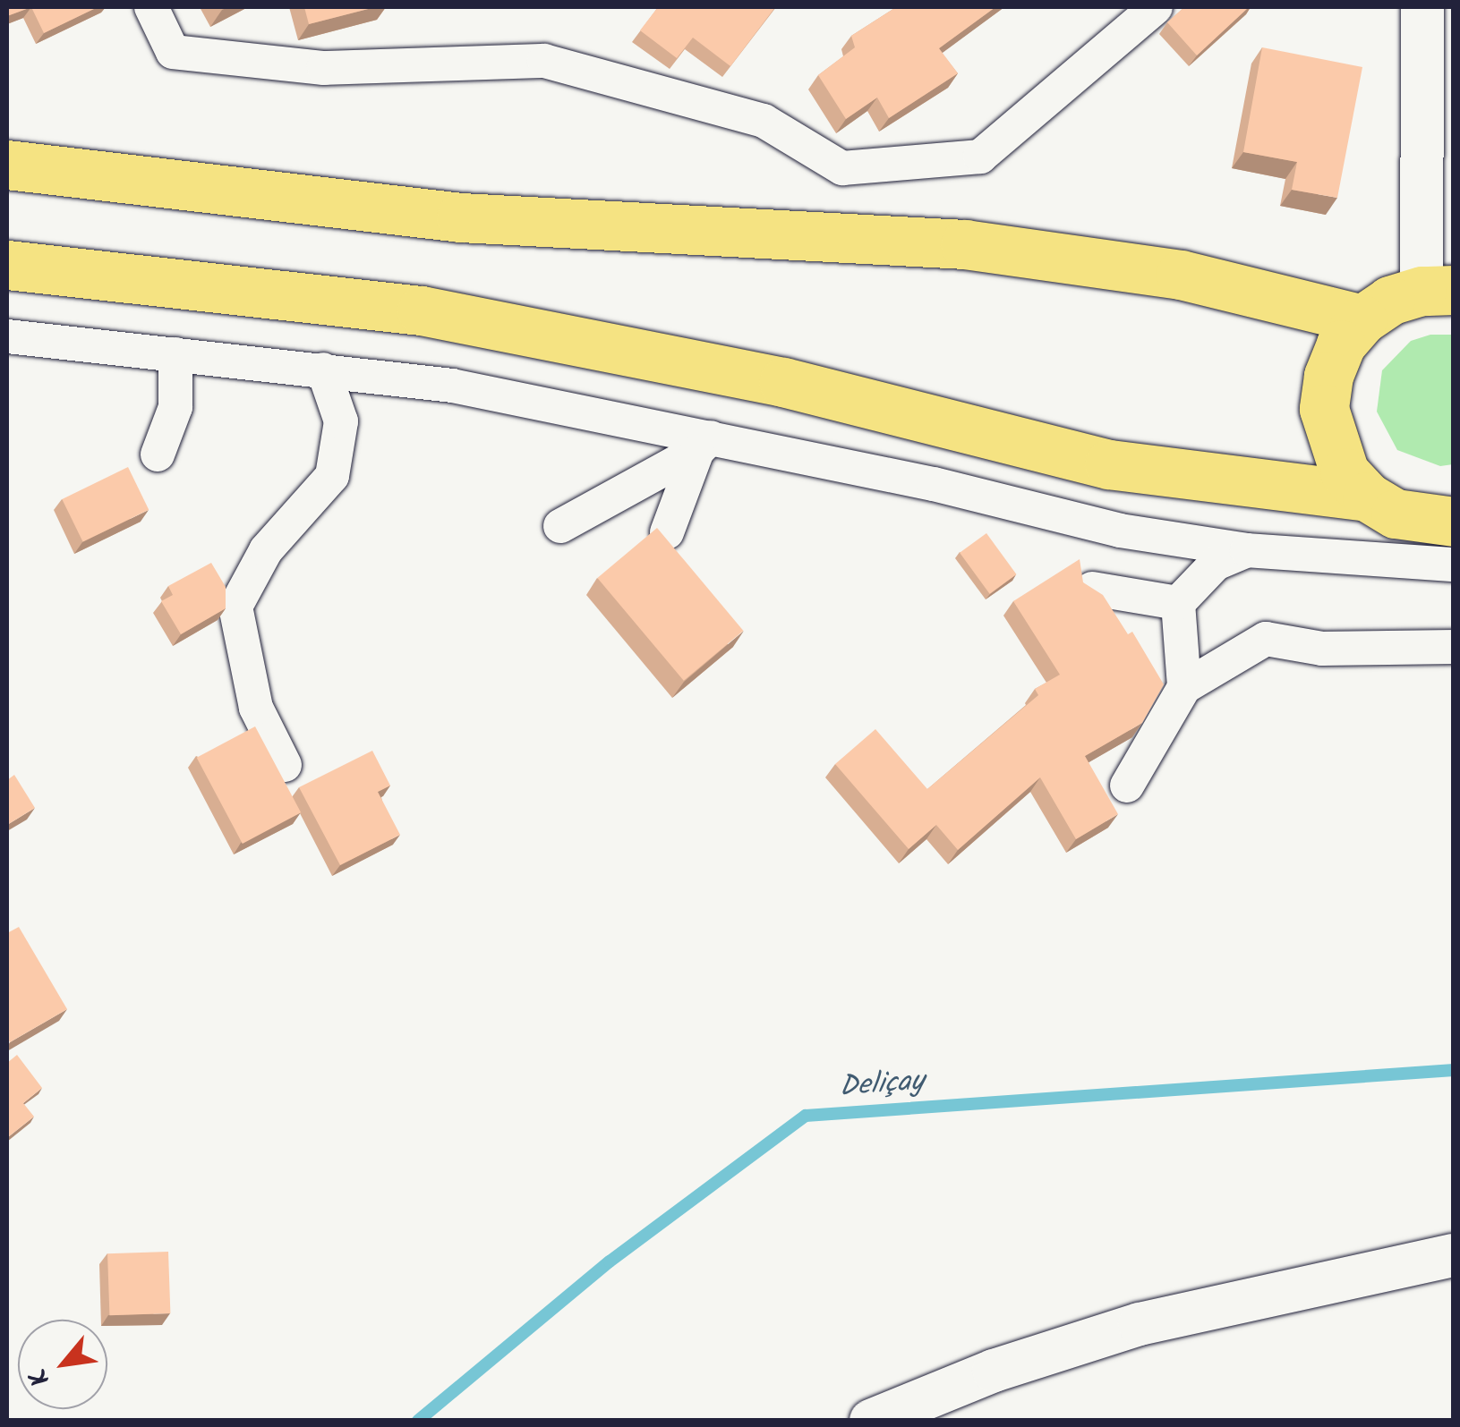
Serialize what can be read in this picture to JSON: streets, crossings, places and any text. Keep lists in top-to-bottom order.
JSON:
{
  "water": ["Deliçay"],
  "north": "bottom left"
}
